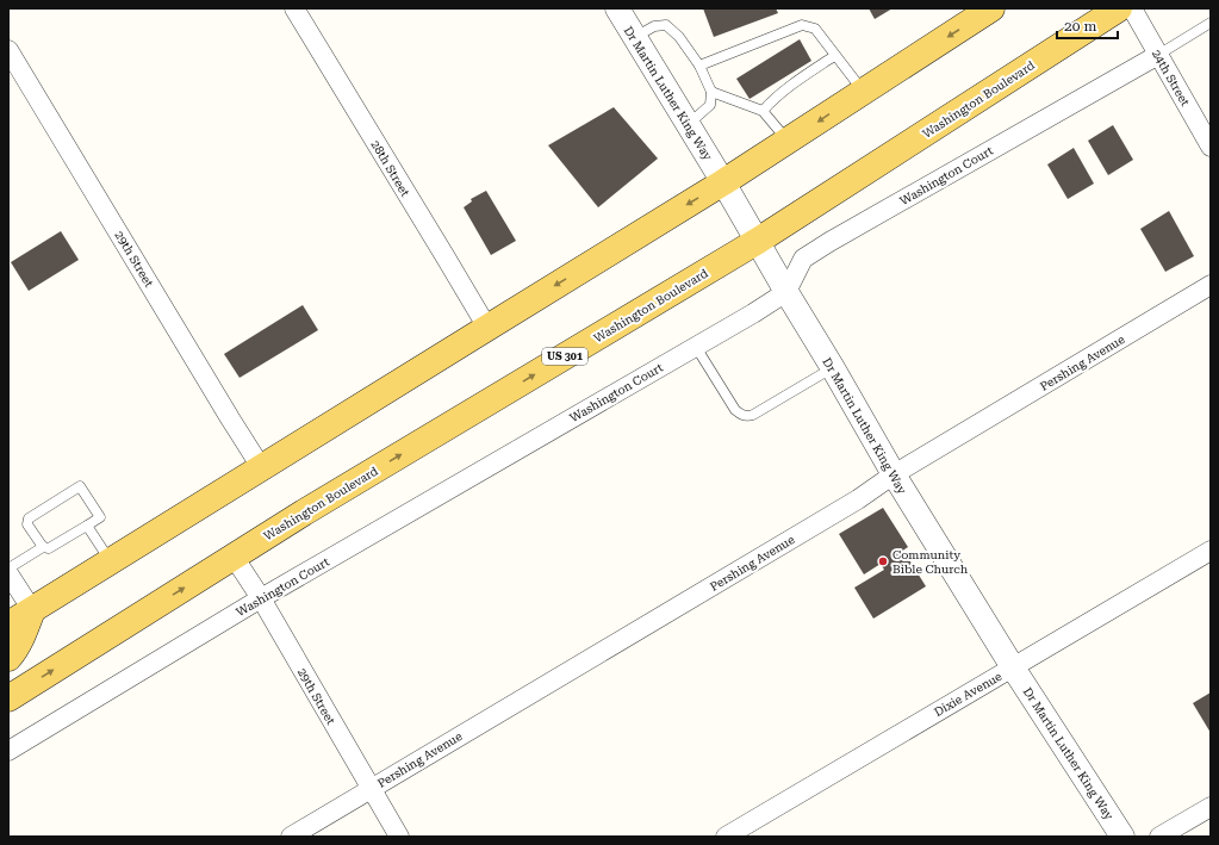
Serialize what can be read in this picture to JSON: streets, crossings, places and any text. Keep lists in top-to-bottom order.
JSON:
{
  "streets": {
    "main road": ["Washington Boulevard", "US 301"],
    "street": [
      "24th Street",
      "Dr Martin Luther King Way",
      "28th Street",
      "Washington Court",
      "29th Street",
      "Pershing Avenue",
      "Dixie Avenue"
    ]
  },
  "crossings": [
    ["24th Street", "Washington Court"],
    ["Dr Martin Luther King Way", "Washington Boulevard"],
    ["Dr Martin Luther King Way", "Washington Court"],
    ["Dr Martin Luther King Way", "Pershing Avenue"],
    ["Dr Martin Luther King Way", "Dixie Avenue"],
    ["Washington Boulevard", "29th Street"],
    ["Washington Court", "29th Street"],
    ["29th Street", "Pershing Avenue"]
  ],
  "places": ["Community Bible Church"],
  "scale_bar": "20 m"
}
